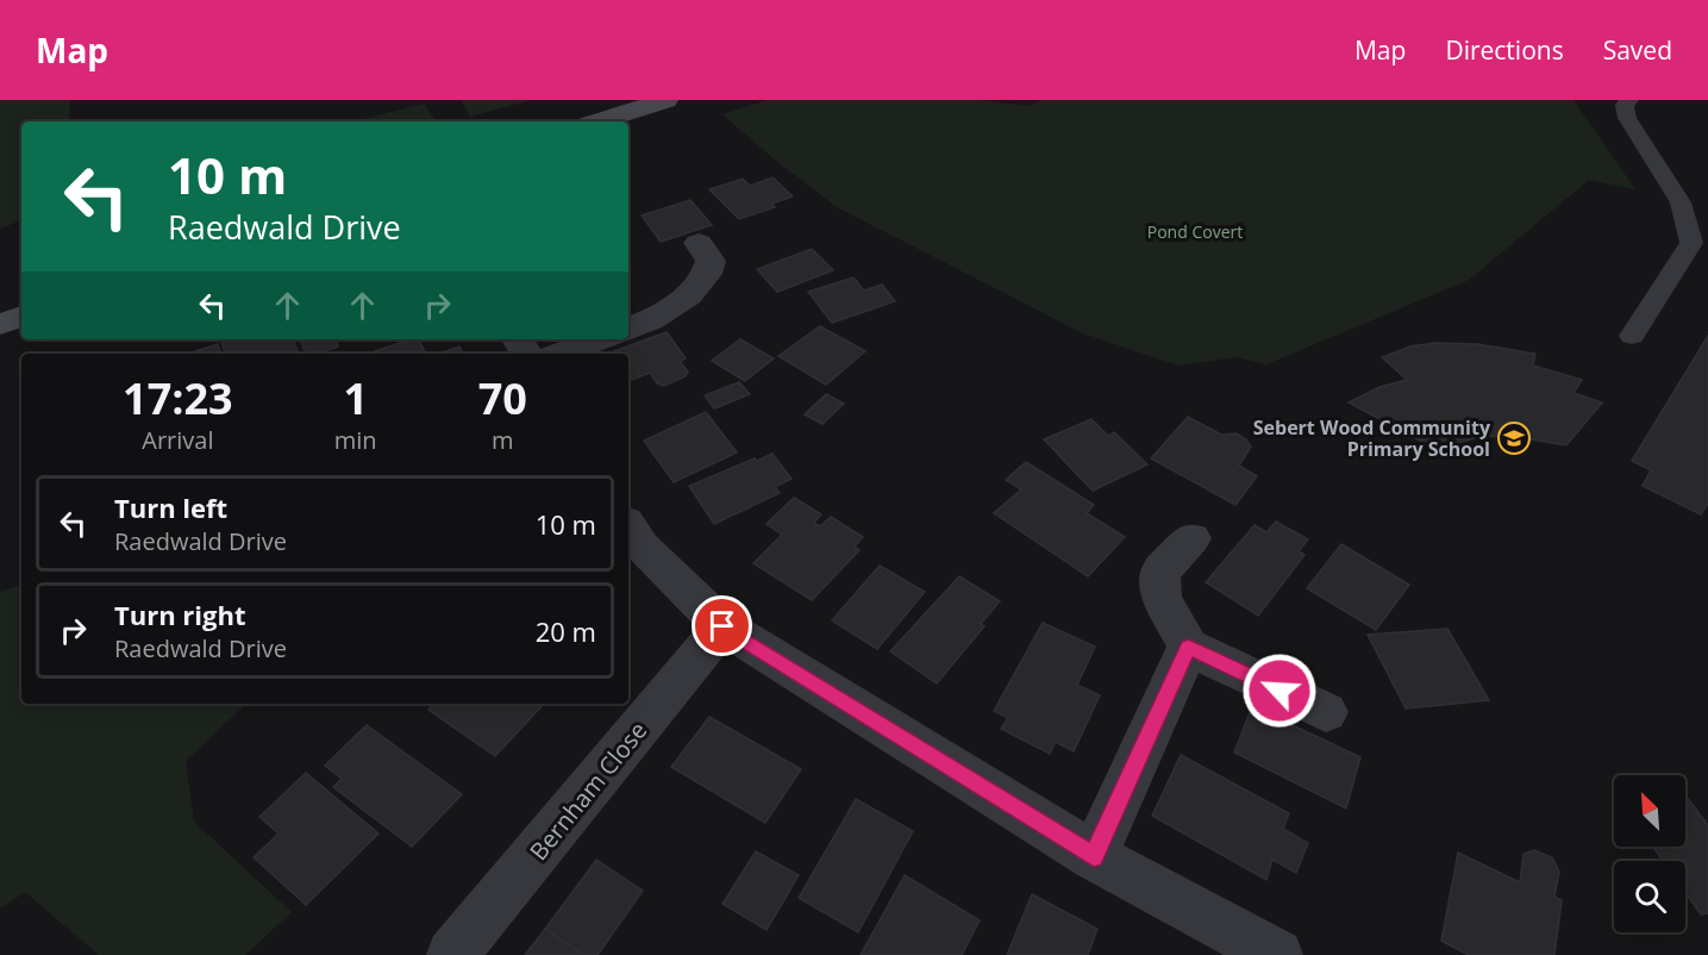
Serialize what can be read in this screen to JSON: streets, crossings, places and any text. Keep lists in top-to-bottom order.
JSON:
{
  "streets": {
    "street": ["Bernham Close"]
  },
  "parks": ["Pond Covert"],
  "places": {
    "school or university": ["Sebert Wood Community Primary School"]
  },
  "north": "top left",
  "page": {
    "header": "Map",
    "nav": ["Map", "Directions", "Saved"],
    "turn": ["10 m", "Raedwald Drive"],
    "eta": [
      "17:23",
      "Arrival",
      "1",
      "min",
      "70",
      "m"
    ],
    "list": [
      {
        "name": "Turn left",
        "note": "Raedwald Drive",
        "value": "10 m"
      },
      {
        "name": "Turn right",
        "note": "Raedwald Drive",
        "value": "20 m"
      }
    ]
  }
}
